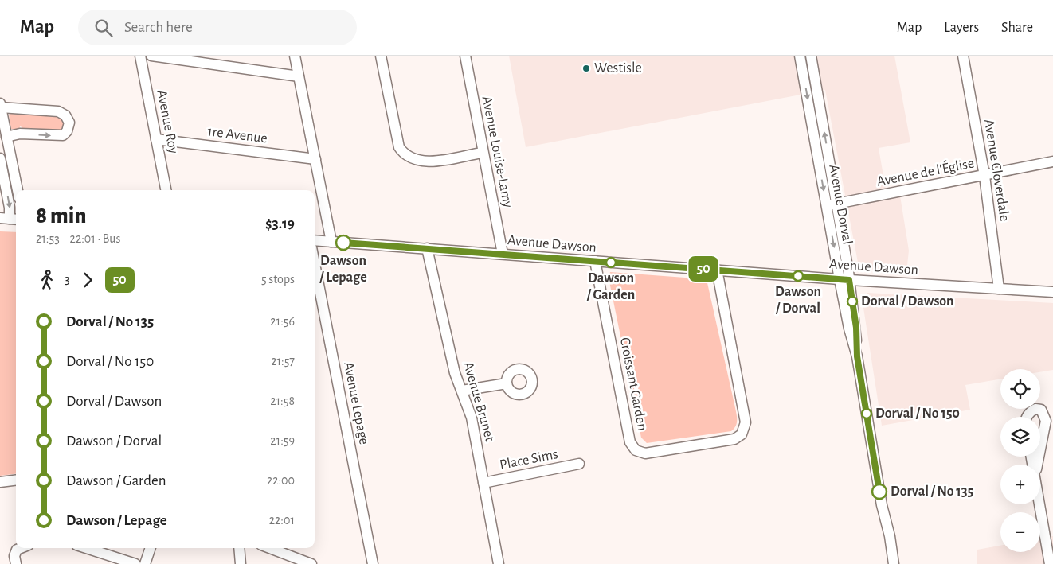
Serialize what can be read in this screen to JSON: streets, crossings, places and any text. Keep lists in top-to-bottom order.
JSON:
{
  "streets": {
    "street": [
      "Avenue Roy",
      "1re Avenue",
      "Avenue Louise-Lamy",
      "Avenue Cloverdale",
      "Avenue de l'Église",
      "Avenue Dorval",
      "Avenue Dawson",
      "Croissant Garden",
      "Avenue Brunet",
      "Avenue Lepage",
      "Place Sims"
    ]
  },
  "crossings": [
    ["Avenue Roy", "1re Avenue"],
    ["Avenue Louise-Lamy", "Avenue Dawson"],
    ["Avenue Cloverdale", "Avenue de l'Église"],
    ["Avenue Cloverdale", "Avenue Dawson"],
    ["Avenue de l'Église", "Avenue Dorval"],
    ["Avenue Dorval", "Avenue Dawson"],
    ["Avenue Dawson", "Croissant Garden"],
    ["Avenue Dawson", "Avenue Brunet"],
    ["Avenue Brunet", "Place Sims"]
  ],
  "places": [
    "Westisle",
    "Dawson / Lepage",
    "Dawson / Garden",
    "Dawson / Dorval",
    "Dorval / Dawson",
    "Dorval / No 150",
    "Dorval / No 135"
  ],
  "lines": ["bus line 50"],
  "page": {
    "header": "Map",
    "search": "Search here",
    "nav": ["Map", "Layers", "Share"],
    "on_map": "50",
    "heading": ["8 min", "21:53 – 22:01 · Bus", "$3.19"],
    "legs": ["3", "50", "5 stops"],
    "list": [
      {
        "name": "Dorval / No 135",
        "value": "21:56"
      },
      {
        "name": "Dorval / No 150",
        "value": "21:57"
      },
      {
        "name": "Dorval / Dawson",
        "value": "21:58"
      },
      {
        "name": "Dawson / Dorval",
        "value": "21:59"
      },
      {
        "name": "Dawson / Garden",
        "value": "22:00"
      },
      {
        "name": "Dawson / Lepage",
        "value": "22:01"
      }
    ],
    "map_buttons": ["+", "−"]
  }
}
